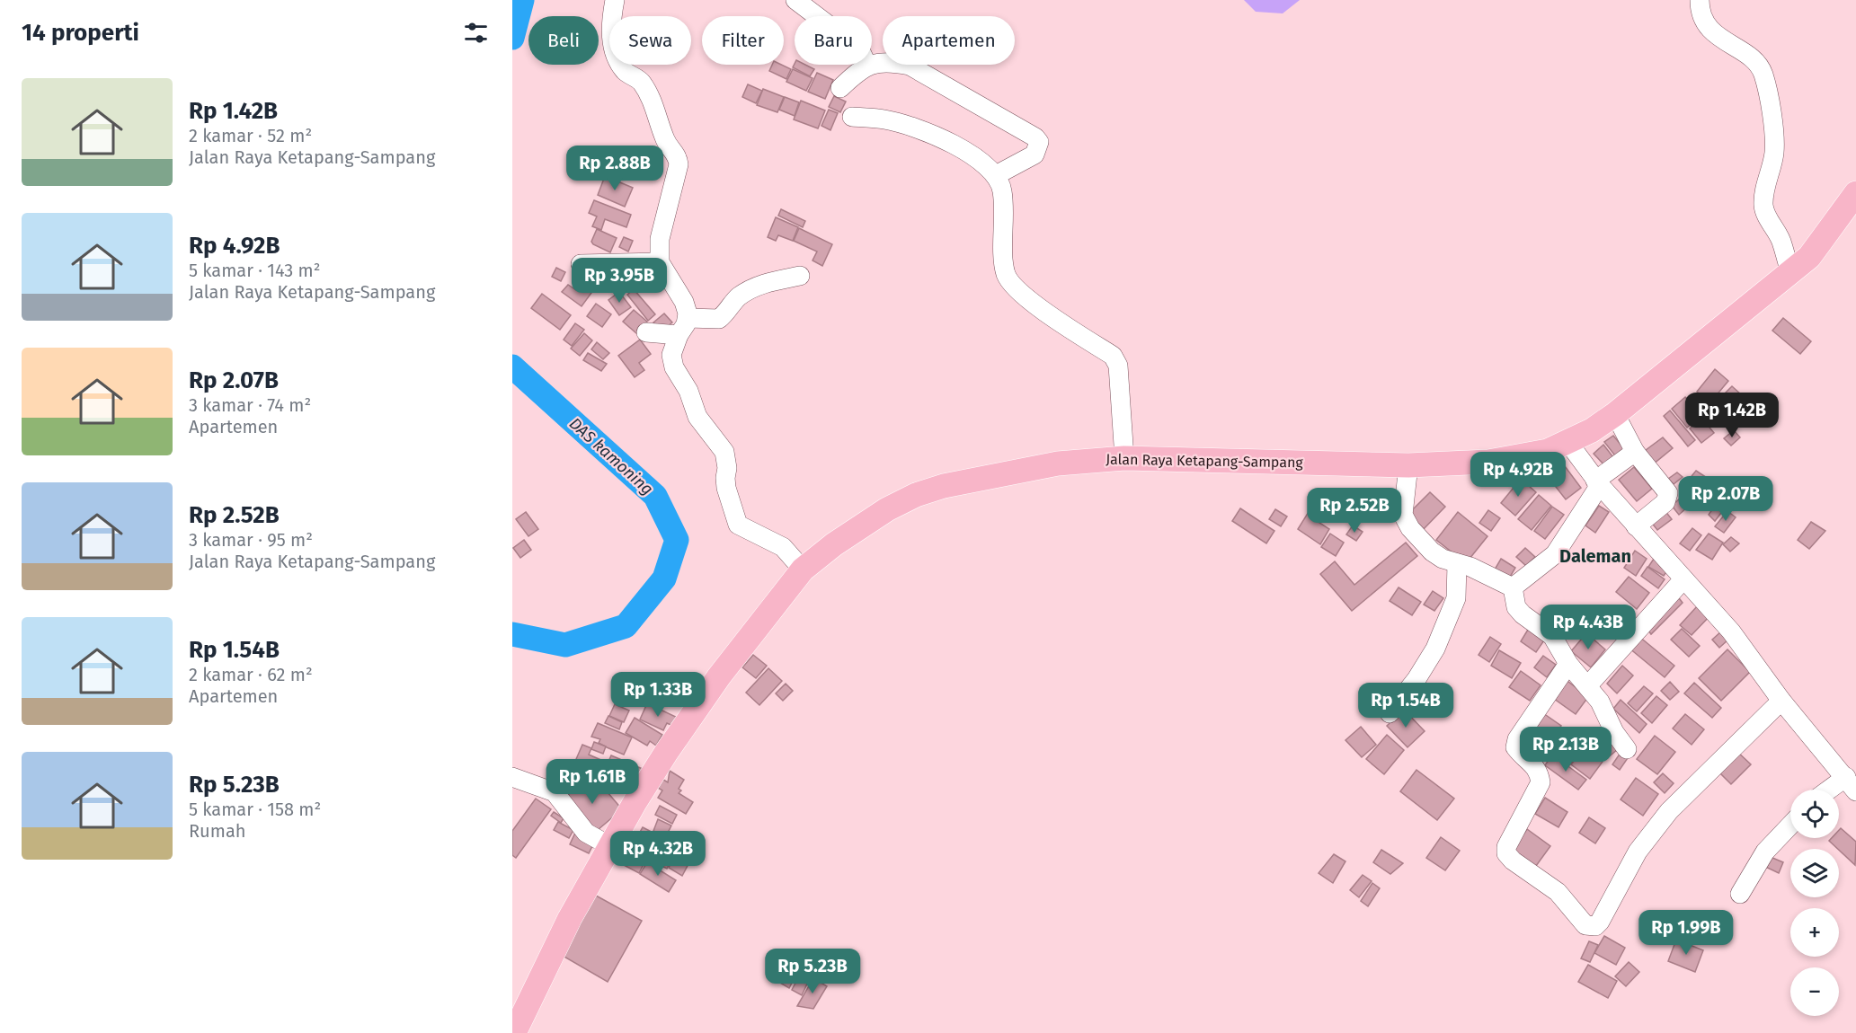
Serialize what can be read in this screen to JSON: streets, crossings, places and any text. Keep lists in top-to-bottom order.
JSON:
{
  "streets": {
    "main road": ["Jalan Raya Ketapang-Sampang"]
  },
  "districts": ["Daleman"],
  "water": ["DAS kamoning"],
  "page": {
    "heading": "14 properti",
    "chip": [
      "Beli",
      "Sewa",
      "Filter",
      "Baru",
      "Apartemen"
    ],
    "list": [
      {
        "name": "Rp 1.42B",
        "note": "2 kamar · 52 m² · Jalan Raya Ketapang-Sampang"
      },
      {
        "name": "Rp 4.92B",
        "note": "5 kamar · 143 m² · Jalan Raya Ketapang-Sampang"
      },
      {
        "name": "Rp 2.07B",
        "note": "3 kamar · 74 m² · Apartemen"
      },
      {
        "name": "Rp 2.52B",
        "note": "3 kamar · 95 m² · Jalan Raya Ketapang-Sampang"
      },
      {
        "name": "Rp 1.54B",
        "note": "2 kamar · 62 m² · Apartemen"
      },
      {
        "name": "Rp 5.23B",
        "note": "5 kamar · 158 m² · Rumah"
      }
    ],
    "price": [
      "Rp 2.88B",
      "Rp 3.95B",
      "Rp 1.42B",
      "Rp 4.92B",
      "Rp 2.07B",
      "Rp 2.52B",
      "Rp 4.43B",
      "Rp 1.33B",
      "Rp 1.54B",
      "Rp 2.13B",
      "Rp 1.61B",
      "Rp 4.32B",
      "Rp 1.99B",
      "Rp 5.23B"
    ],
    "map_buttons": ["+", "−"]
  }
}
